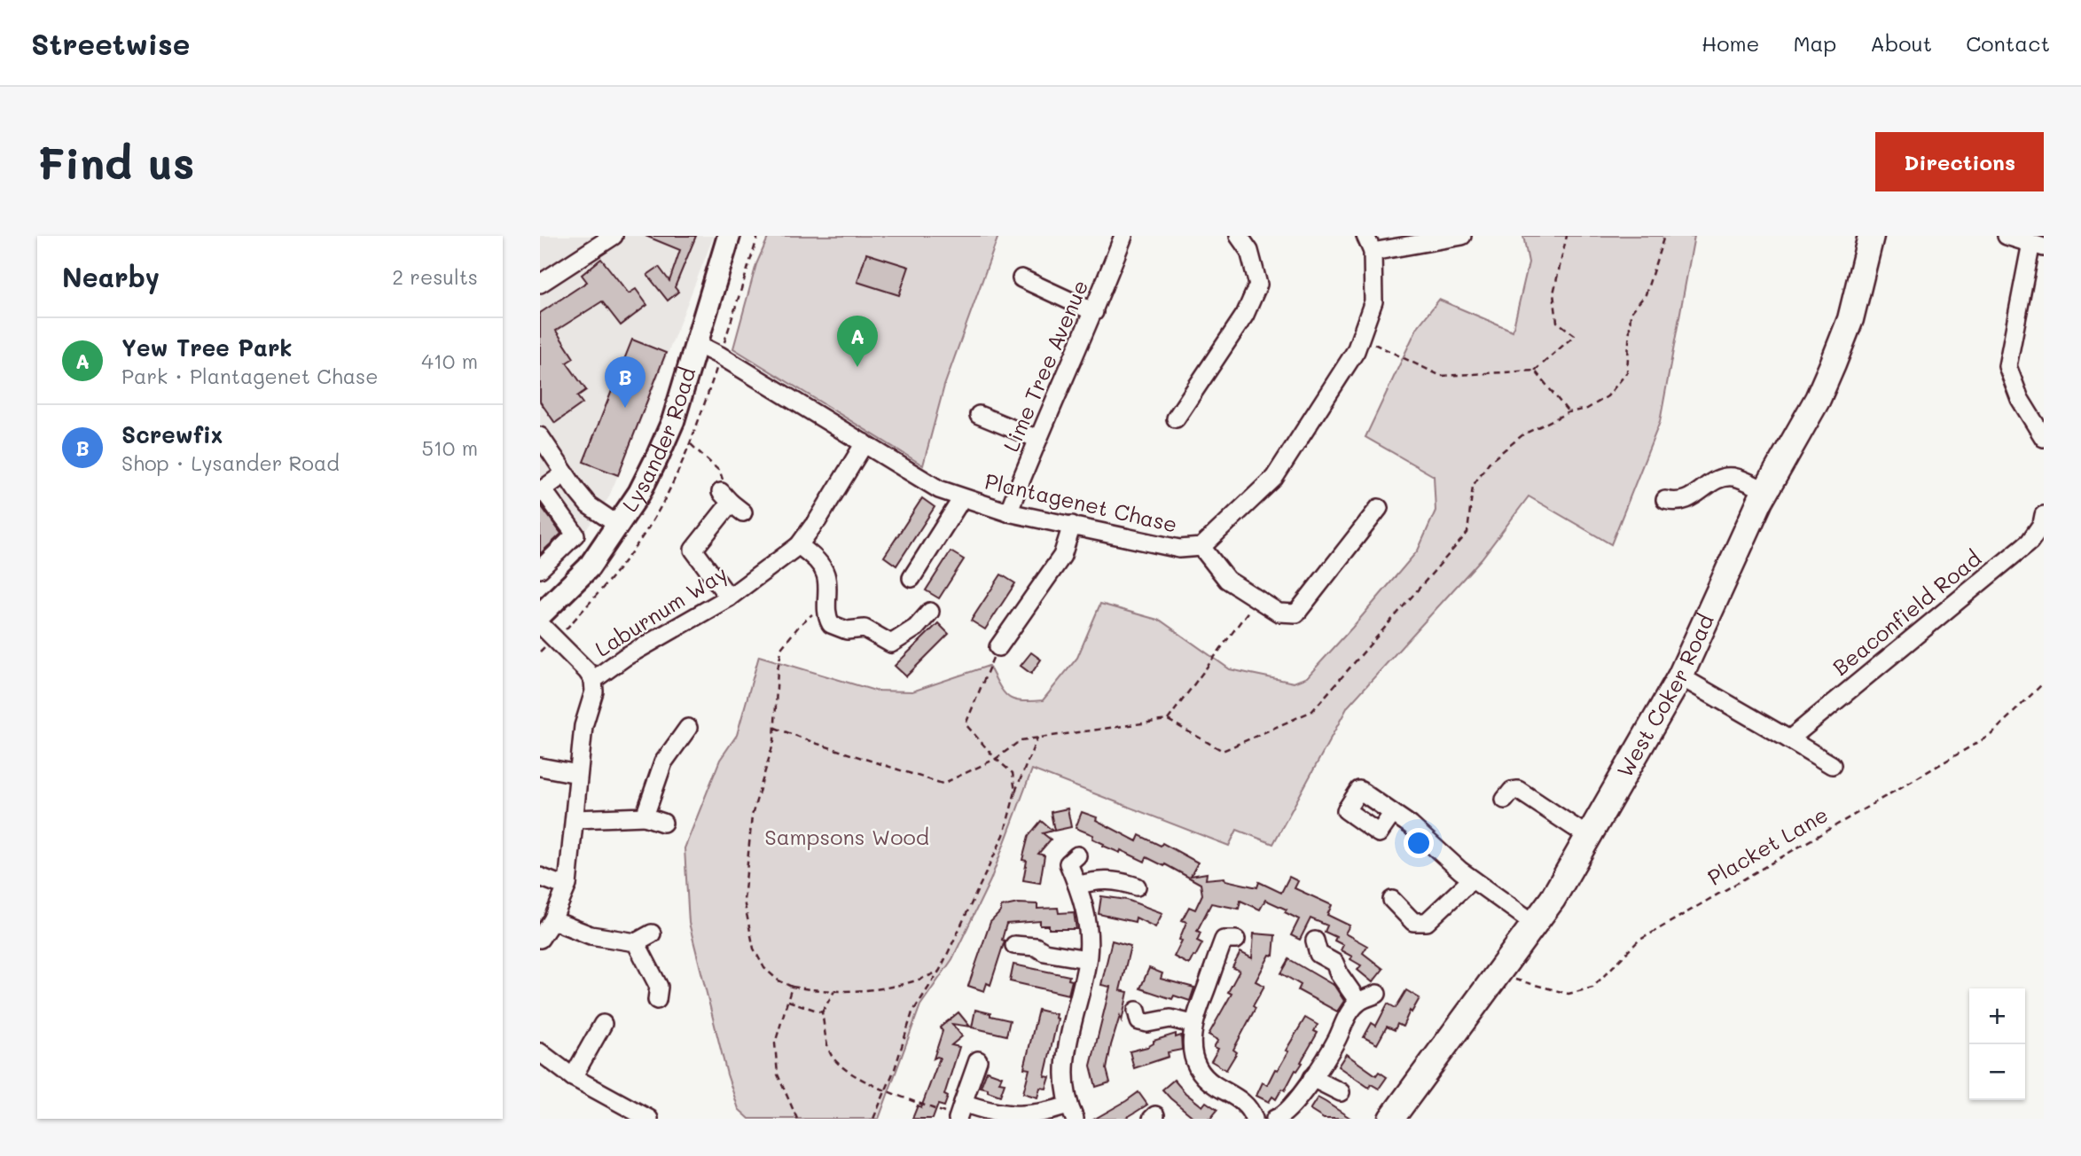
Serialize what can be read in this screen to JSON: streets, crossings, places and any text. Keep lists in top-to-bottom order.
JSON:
{
  "streets": {
    "highway": ["West Coker Road"],
    "main road": ["Lysander Road"],
    "street": [
      "Lime Tree Avenue",
      "Plantagenet Chase",
      "Laburnum Way",
      "Beaconfield Road"
    ],
    "path": ["Placket Lane"]
  },
  "crossings": [
    ["Lime Tree Avenue", "Plantagenet Chase"],
    ["Lysander Road", "Plantagenet Chase"],
    ["Plantagenet Chase", "Laburnum Way"],
    ["West Coker Road", "Placket Lane"]
  ],
  "parks": ["Sampsons Wood"],
  "page": {
    "header": "Streetwise",
    "nav": [
      "Home",
      "Map",
      "About",
      "Contact"
    ],
    "buttons": "Directions",
    "title": "Find us",
    "heading": ["Nearby", "2 results"],
    "pins": ["A", "B"],
    "list": [
      {
        "mark": "A",
        "name": "Yew Tree Park",
        "note": "Park · Plantagenet Chase",
        "value": "410 m"
      },
      {
        "mark": "B",
        "name": "Screwfix",
        "note": "Shop · Lysander Road",
        "value": "510 m"
      }
    ],
    "map_buttons": ["+", "−"]
  }
}
